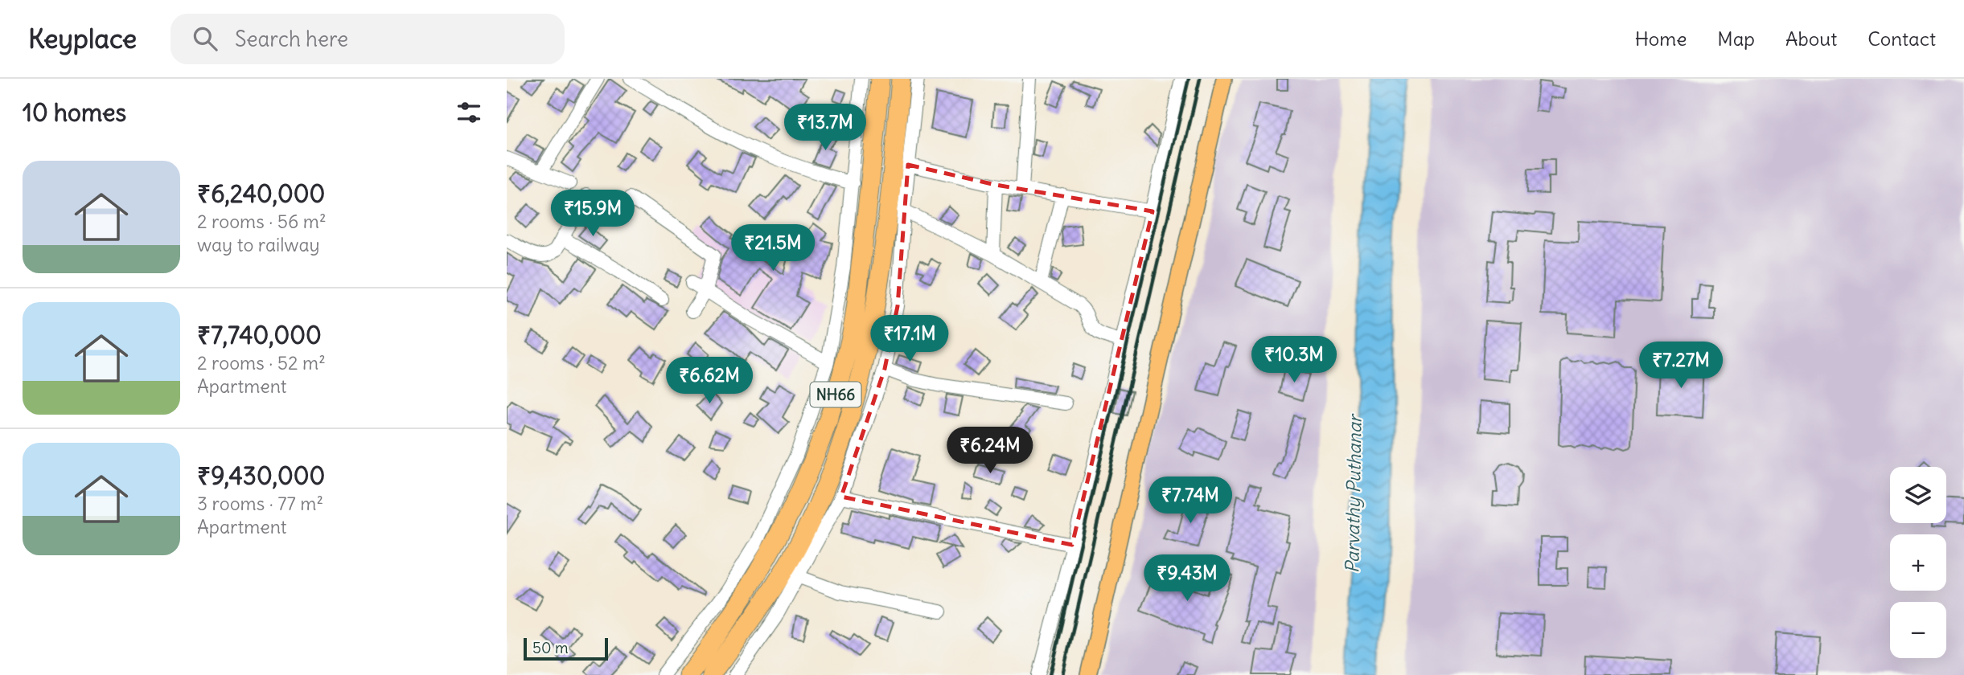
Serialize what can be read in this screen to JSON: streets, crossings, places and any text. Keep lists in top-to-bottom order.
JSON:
{
  "streets": {
    "highway": ["NH66"]
  },
  "water": ["Parvathy Puthanar"],
  "scale_bar": "50 m",
  "page": {
    "header": "Keyplace",
    "search": "Search here",
    "nav": [
      "Home",
      "Map",
      "About",
      "Contact"
    ],
    "heading": "10 homes",
    "price": [
      "₹13.7M",
      "₹15.9M",
      "₹21.5M",
      "₹17.1M",
      "₹10.3M",
      "₹7.27M",
      "₹6.62M",
      "₹6.24M",
      "₹7.74M",
      "₹9.43M"
    ],
    "list": [
      {
        "name": "₹6,240,000",
        "note": "2 rooms · 56 m² · way to railway"
      },
      {
        "name": "₹7,740,000",
        "note": "2 rooms · 52 m² · Apartment"
      },
      {
        "name": "₹9,430,000",
        "note": "3 rooms · 77 m² · Apartment"
      }
    ],
    "map_buttons": ["+", "−"],
    "scale": "50 m"
  }
}
